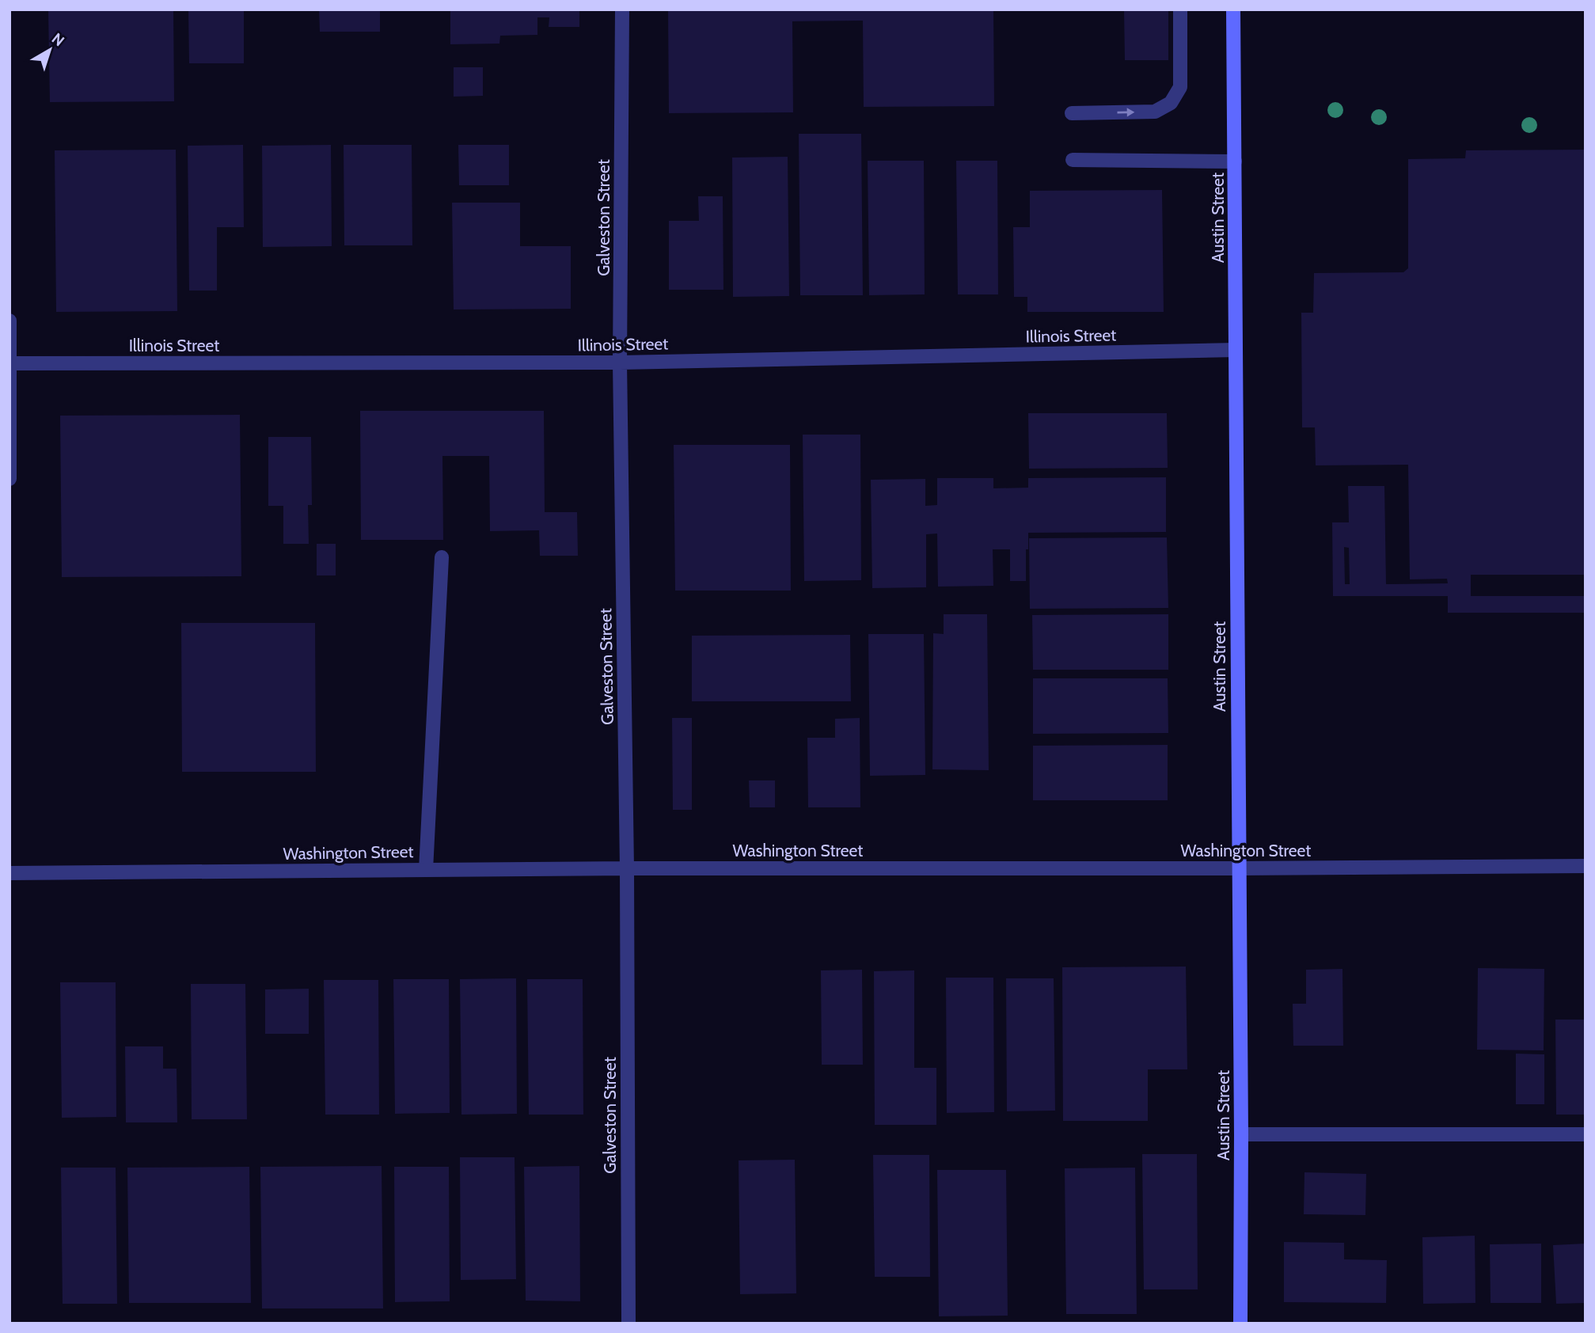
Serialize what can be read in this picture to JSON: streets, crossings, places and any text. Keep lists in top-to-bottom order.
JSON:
{
  "streets": {
    "street": [
      "Galveston Street",
      "Austin Street",
      "Illinois Street",
      "Washington Street"
    ]
  },
  "crossings": [
    ["Galveston Street", "Illinois Street"],
    ["Galveston Street", "Washington Street"],
    ["Austin Street", "Illinois Street"],
    ["Austin Street", "Washington Street"]
  ],
  "north": "top right"
}
